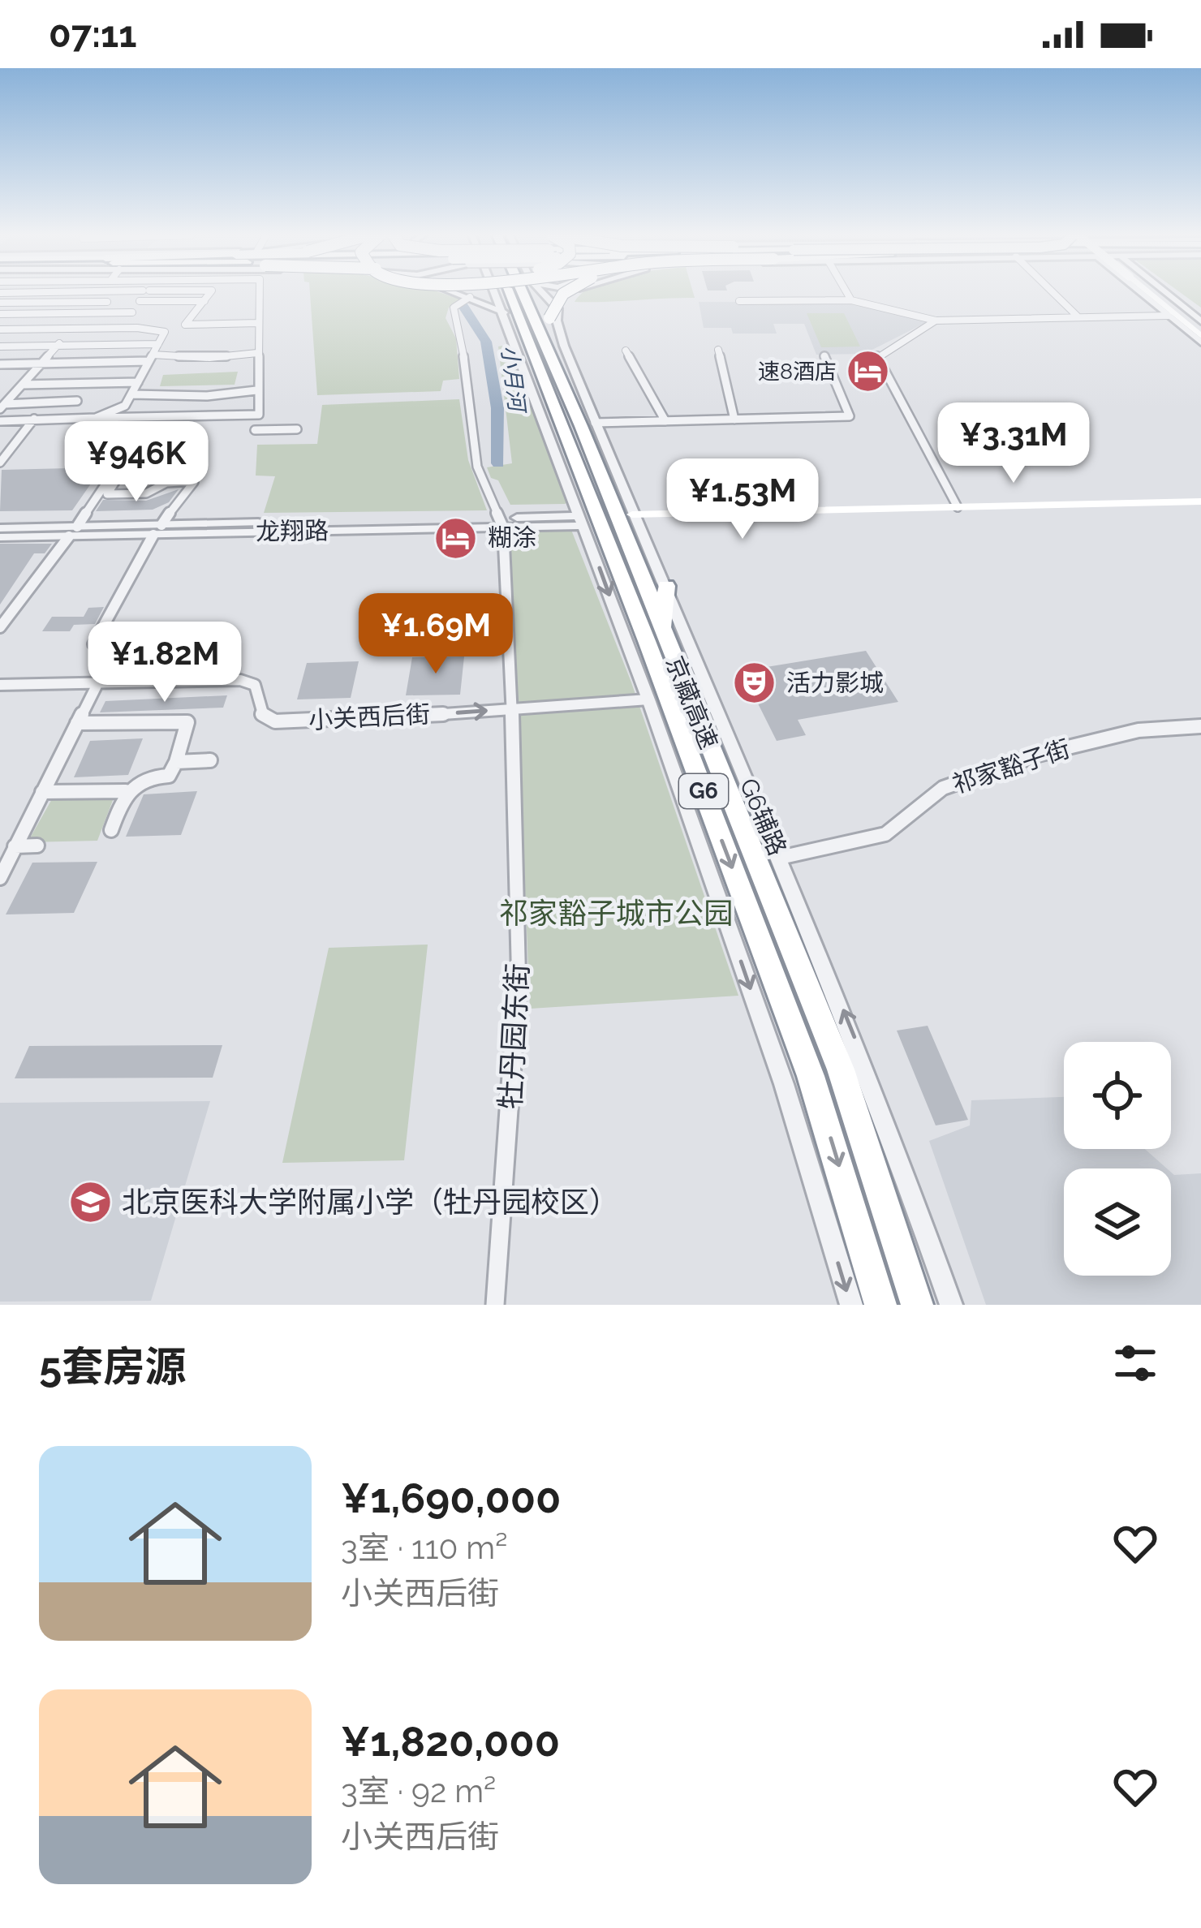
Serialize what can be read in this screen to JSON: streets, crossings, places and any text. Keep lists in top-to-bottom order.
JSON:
{
  "streets": {
    "highway": ["京藏高速", "G6"],
    "street": [
      "龙翔路",
      "小关西后街",
      "祁家豁子街",
      "G6辅路",
      "牡丹园东街"
    ]
  },
  "crossings": [
    ["龙翔路", "牡丹园东街"],
    ["京藏高速", "G6辅路"],
    ["小关西后街", "牡丹园东街"],
    ["祁家豁子街", "G6辅路"]
  ],
  "one_way": ["小关西后街"],
  "water": ["小月河"],
  "parks": ["祁家豁子城市公园"],
  "places": {
    "hotel": ["速8酒店", "糊涂"],
    "theatre": ["活力影城"],
    "school or university": ["北京医科大学附属小学（牡丹园校区）"]
  },
  "page": {
    "status": "07:11",
    "price": [
      "¥3.31M",
      "¥946K",
      "¥1.53M",
      "¥1.69M",
      "¥1.82M"
    ],
    "heading": "5套房源",
    "list": [
      {
        "name": "¥1,690,000",
        "note": "3室 · 110 m² · 小关西后街"
      },
      {
        "name": "¥1,820,000",
        "note": "3室 · 92 m² · 小关西后街"
      }
    ]
  }
}
